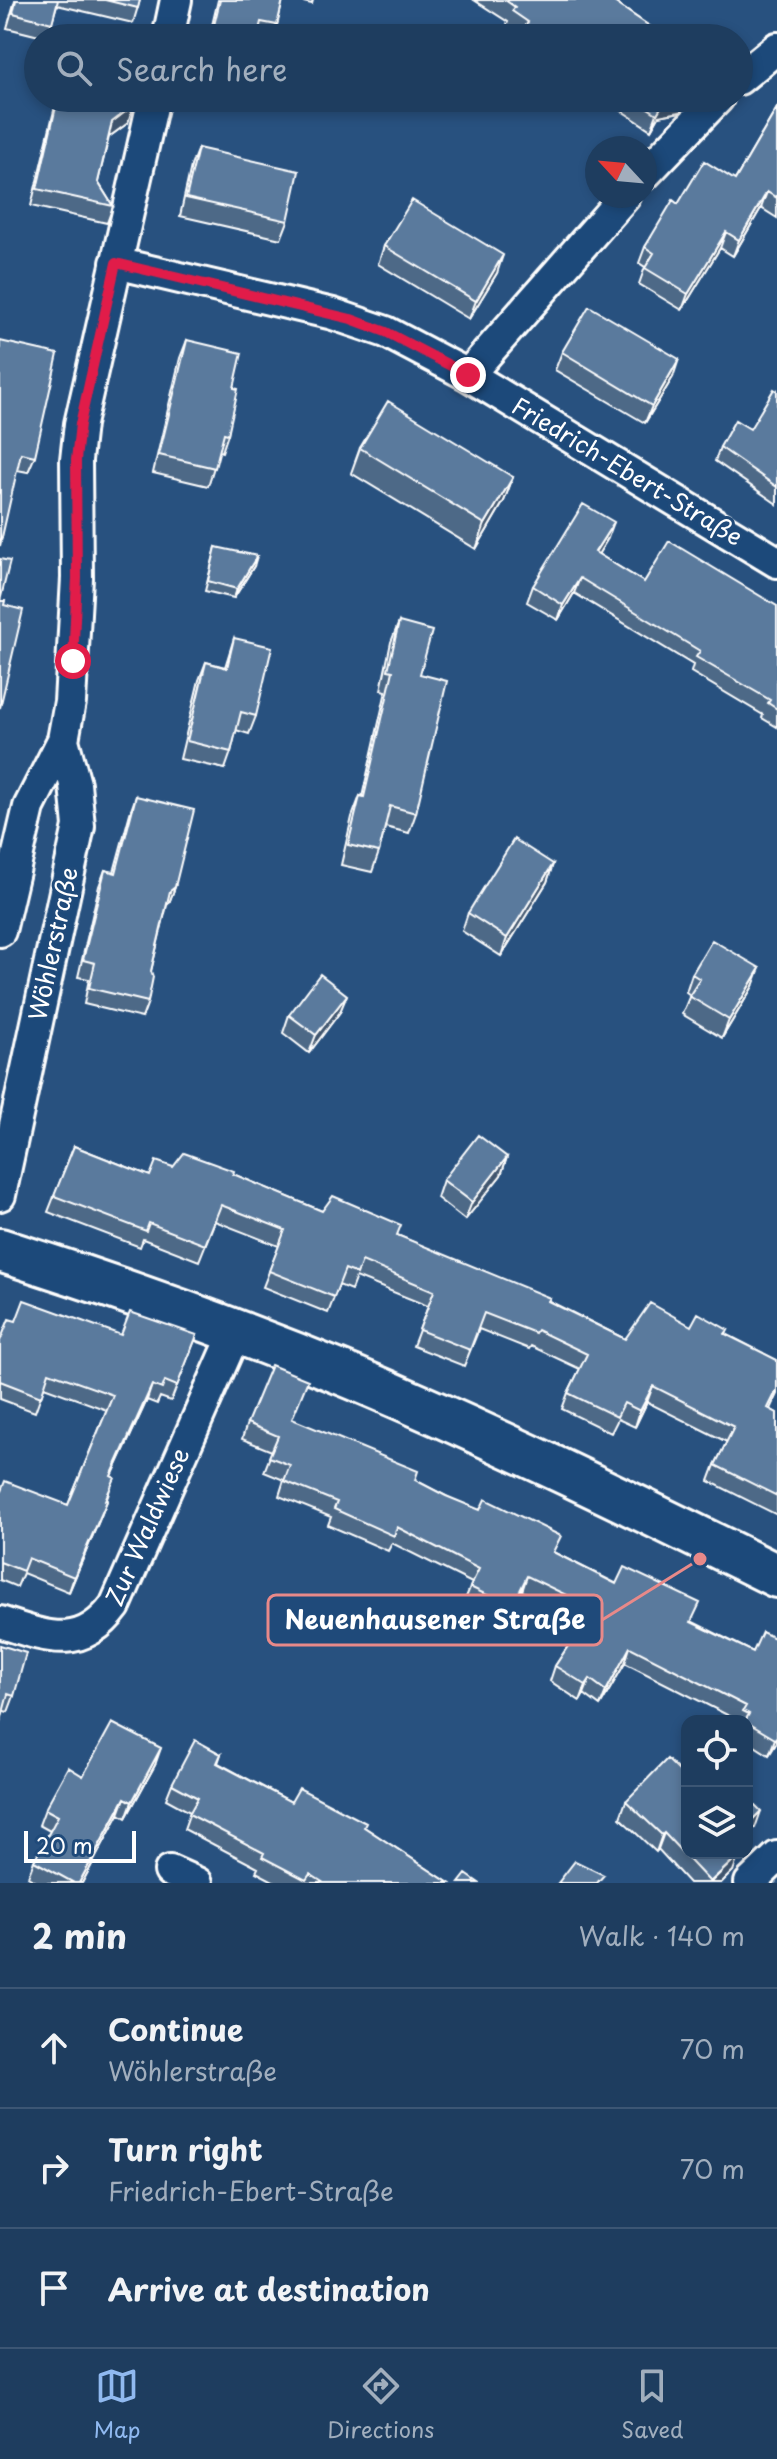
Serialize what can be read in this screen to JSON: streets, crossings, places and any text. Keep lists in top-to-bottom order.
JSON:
{
  "streets": {
    "street": ["Friedrich-Ebert-Straße", "Wöhlerstraße", "Zur Waldwiese"]
  },
  "crossings": [
    ["Friedrich-Ebert-Straße", "Wöhlerstraße"]
  ],
  "places": ["Neuenhausener Straße"],
  "scale_bar": "20 m",
  "north": "top left",
  "page": {
    "search": "Search here",
    "scale": "20 m",
    "heading": ["2 min", "Walk · 140 m"],
    "list": [
      ["Continue", "Wöhlerstraße", "70 m"],
      ["Turn right", "Friedrich-Ebert-Straße", "70 m"],
      "Arrive at destination"
    ],
    "nav": ["Map", "Directions", "Saved"]
  }
}
